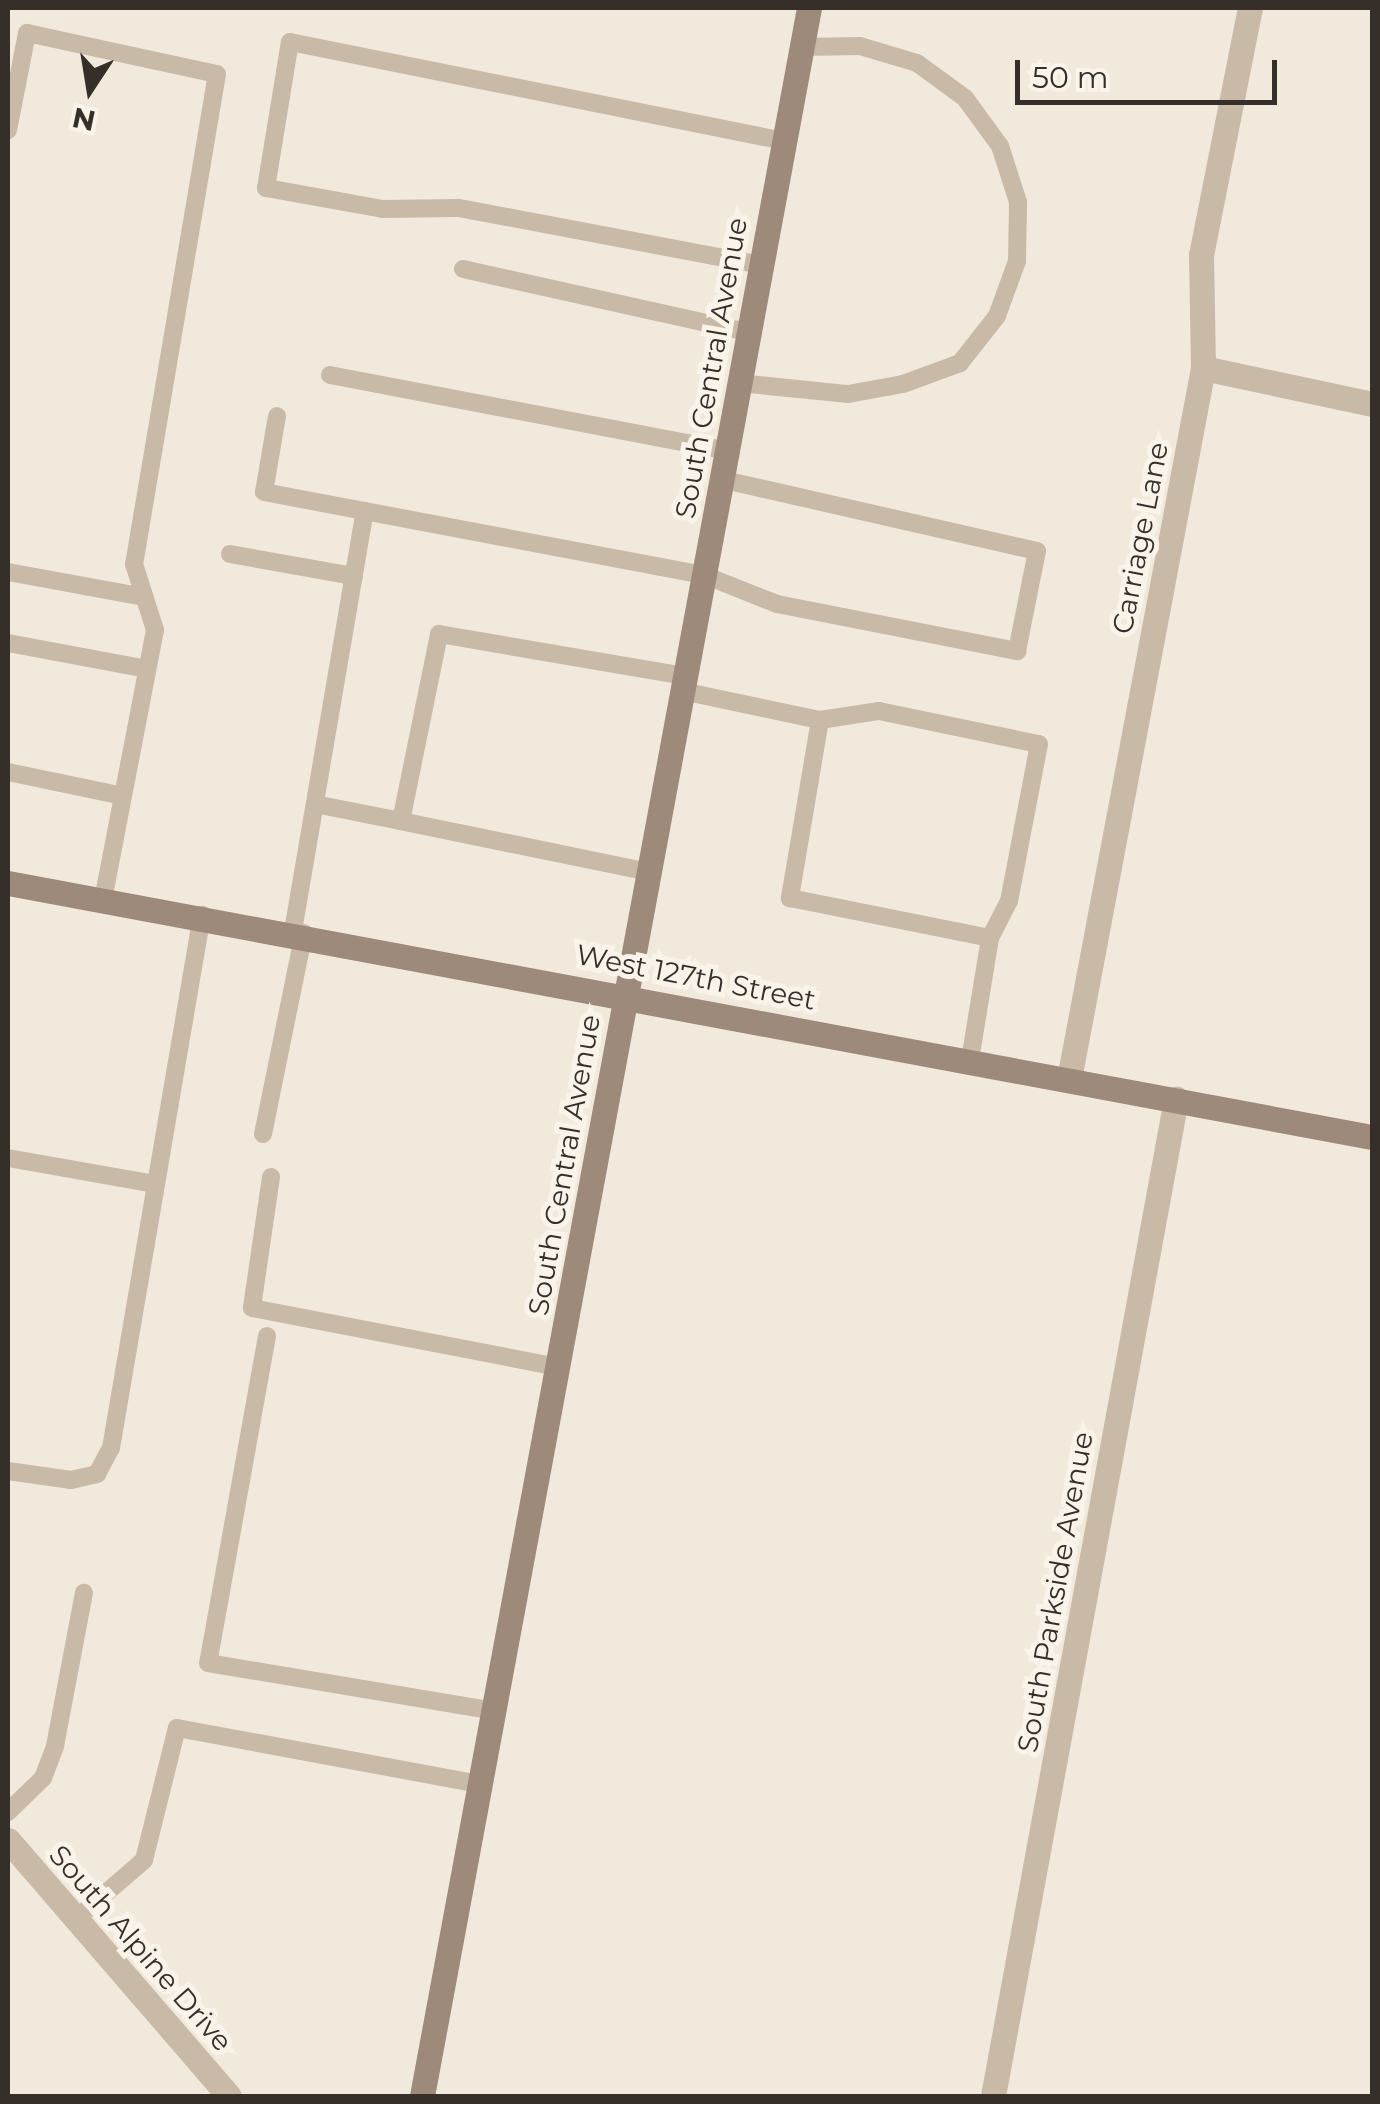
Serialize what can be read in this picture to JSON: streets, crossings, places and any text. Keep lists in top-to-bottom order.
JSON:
{
  "streets": {
    "street": [
      "South Central Avenue",
      "Carriage Lane",
      "West 127th Street",
      "South Parkside Avenue",
      "South Alpine Drive"
    ]
  },
  "crossings": [
    ["South Central Avenue", "West 127th Street"],
    ["Carriage Lane", "West 127th Street"],
    ["West 127th Street", "South Parkside Avenue"]
  ],
  "scale_bar": "50 m",
  "north": "bottom"
}
